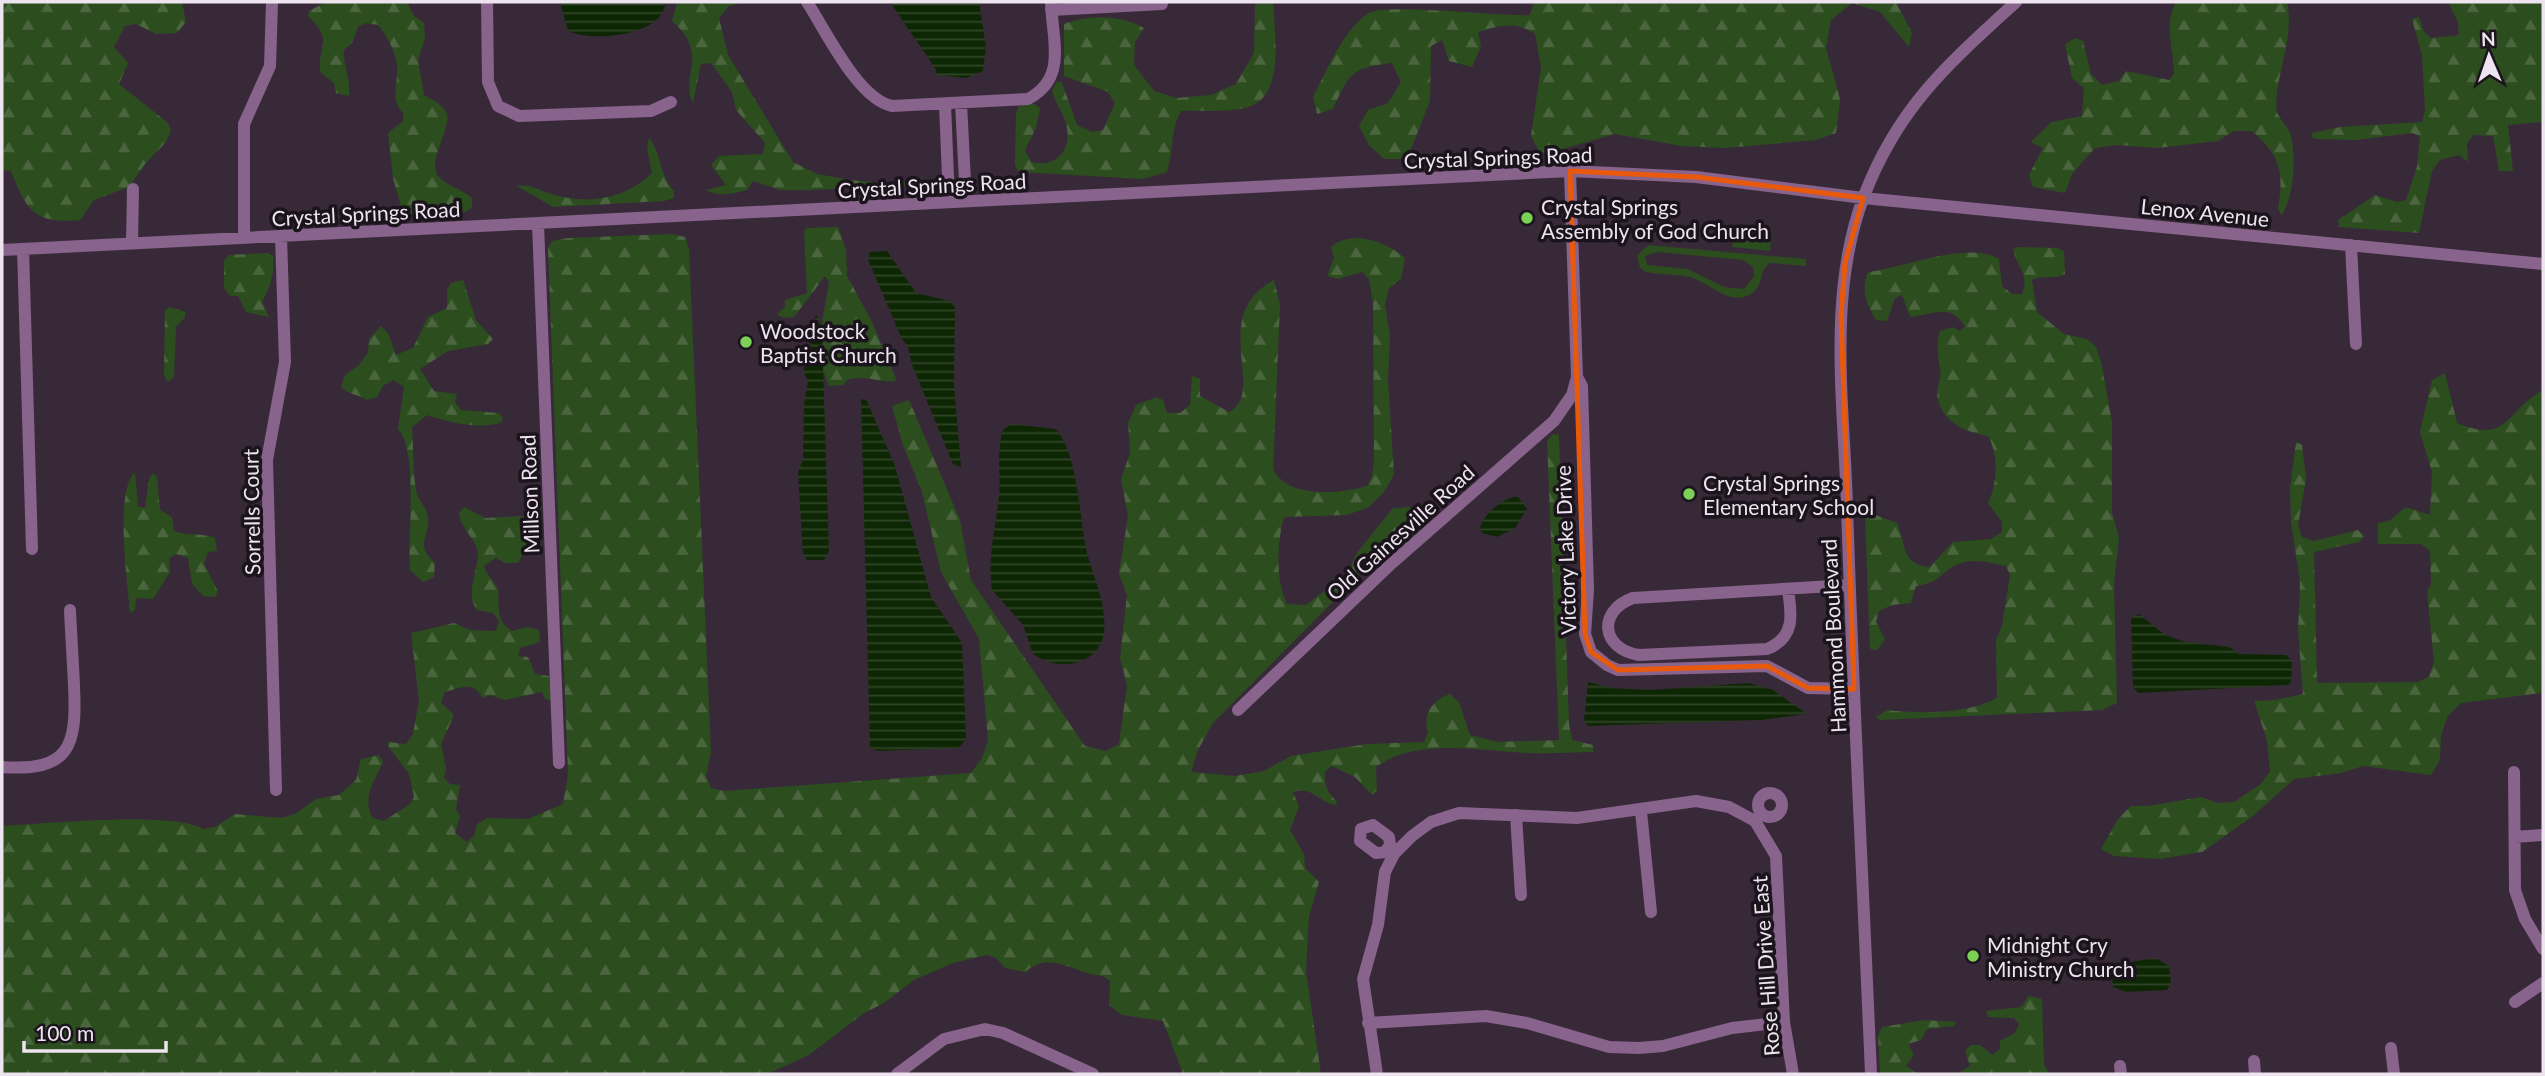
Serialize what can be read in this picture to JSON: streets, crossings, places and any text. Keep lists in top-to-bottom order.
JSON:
{
  "streets": {
    "street": [
      "Crystal Springs Road",
      "Lenox Avenue",
      "Millson Road",
      "Sorrells Court",
      "Old Gainesville Road",
      "Victory Lake Drive",
      "Hammond Boulevard",
      "Rose Hill Drive East"
    ]
  },
  "crossings": [
    ["Crystal Springs Road", "Lenox Avenue"],
    ["Crystal Springs Road", "Millson Road"],
    ["Crystal Springs Road", "Sorrells Court"],
    ["Crystal Springs Road", "Victory Lake Drive"],
    ["Crystal Springs Road", "Hammond Boulevard"],
    ["Lenox Avenue", "Hammond Boulevard"],
    ["Old Gainesville Road", "Victory Lake Drive"],
    ["Victory Lake Drive", "Hammond Boulevard"]
  ],
  "places": [
    "Crystal Springs Assembly of God Church",
    "Woodstock Baptist Church",
    "Crystal Springs Elementary School",
    "Midnight Cry Ministry Church"
  ],
  "scale_bar": "100 m",
  "north": "top"
}
